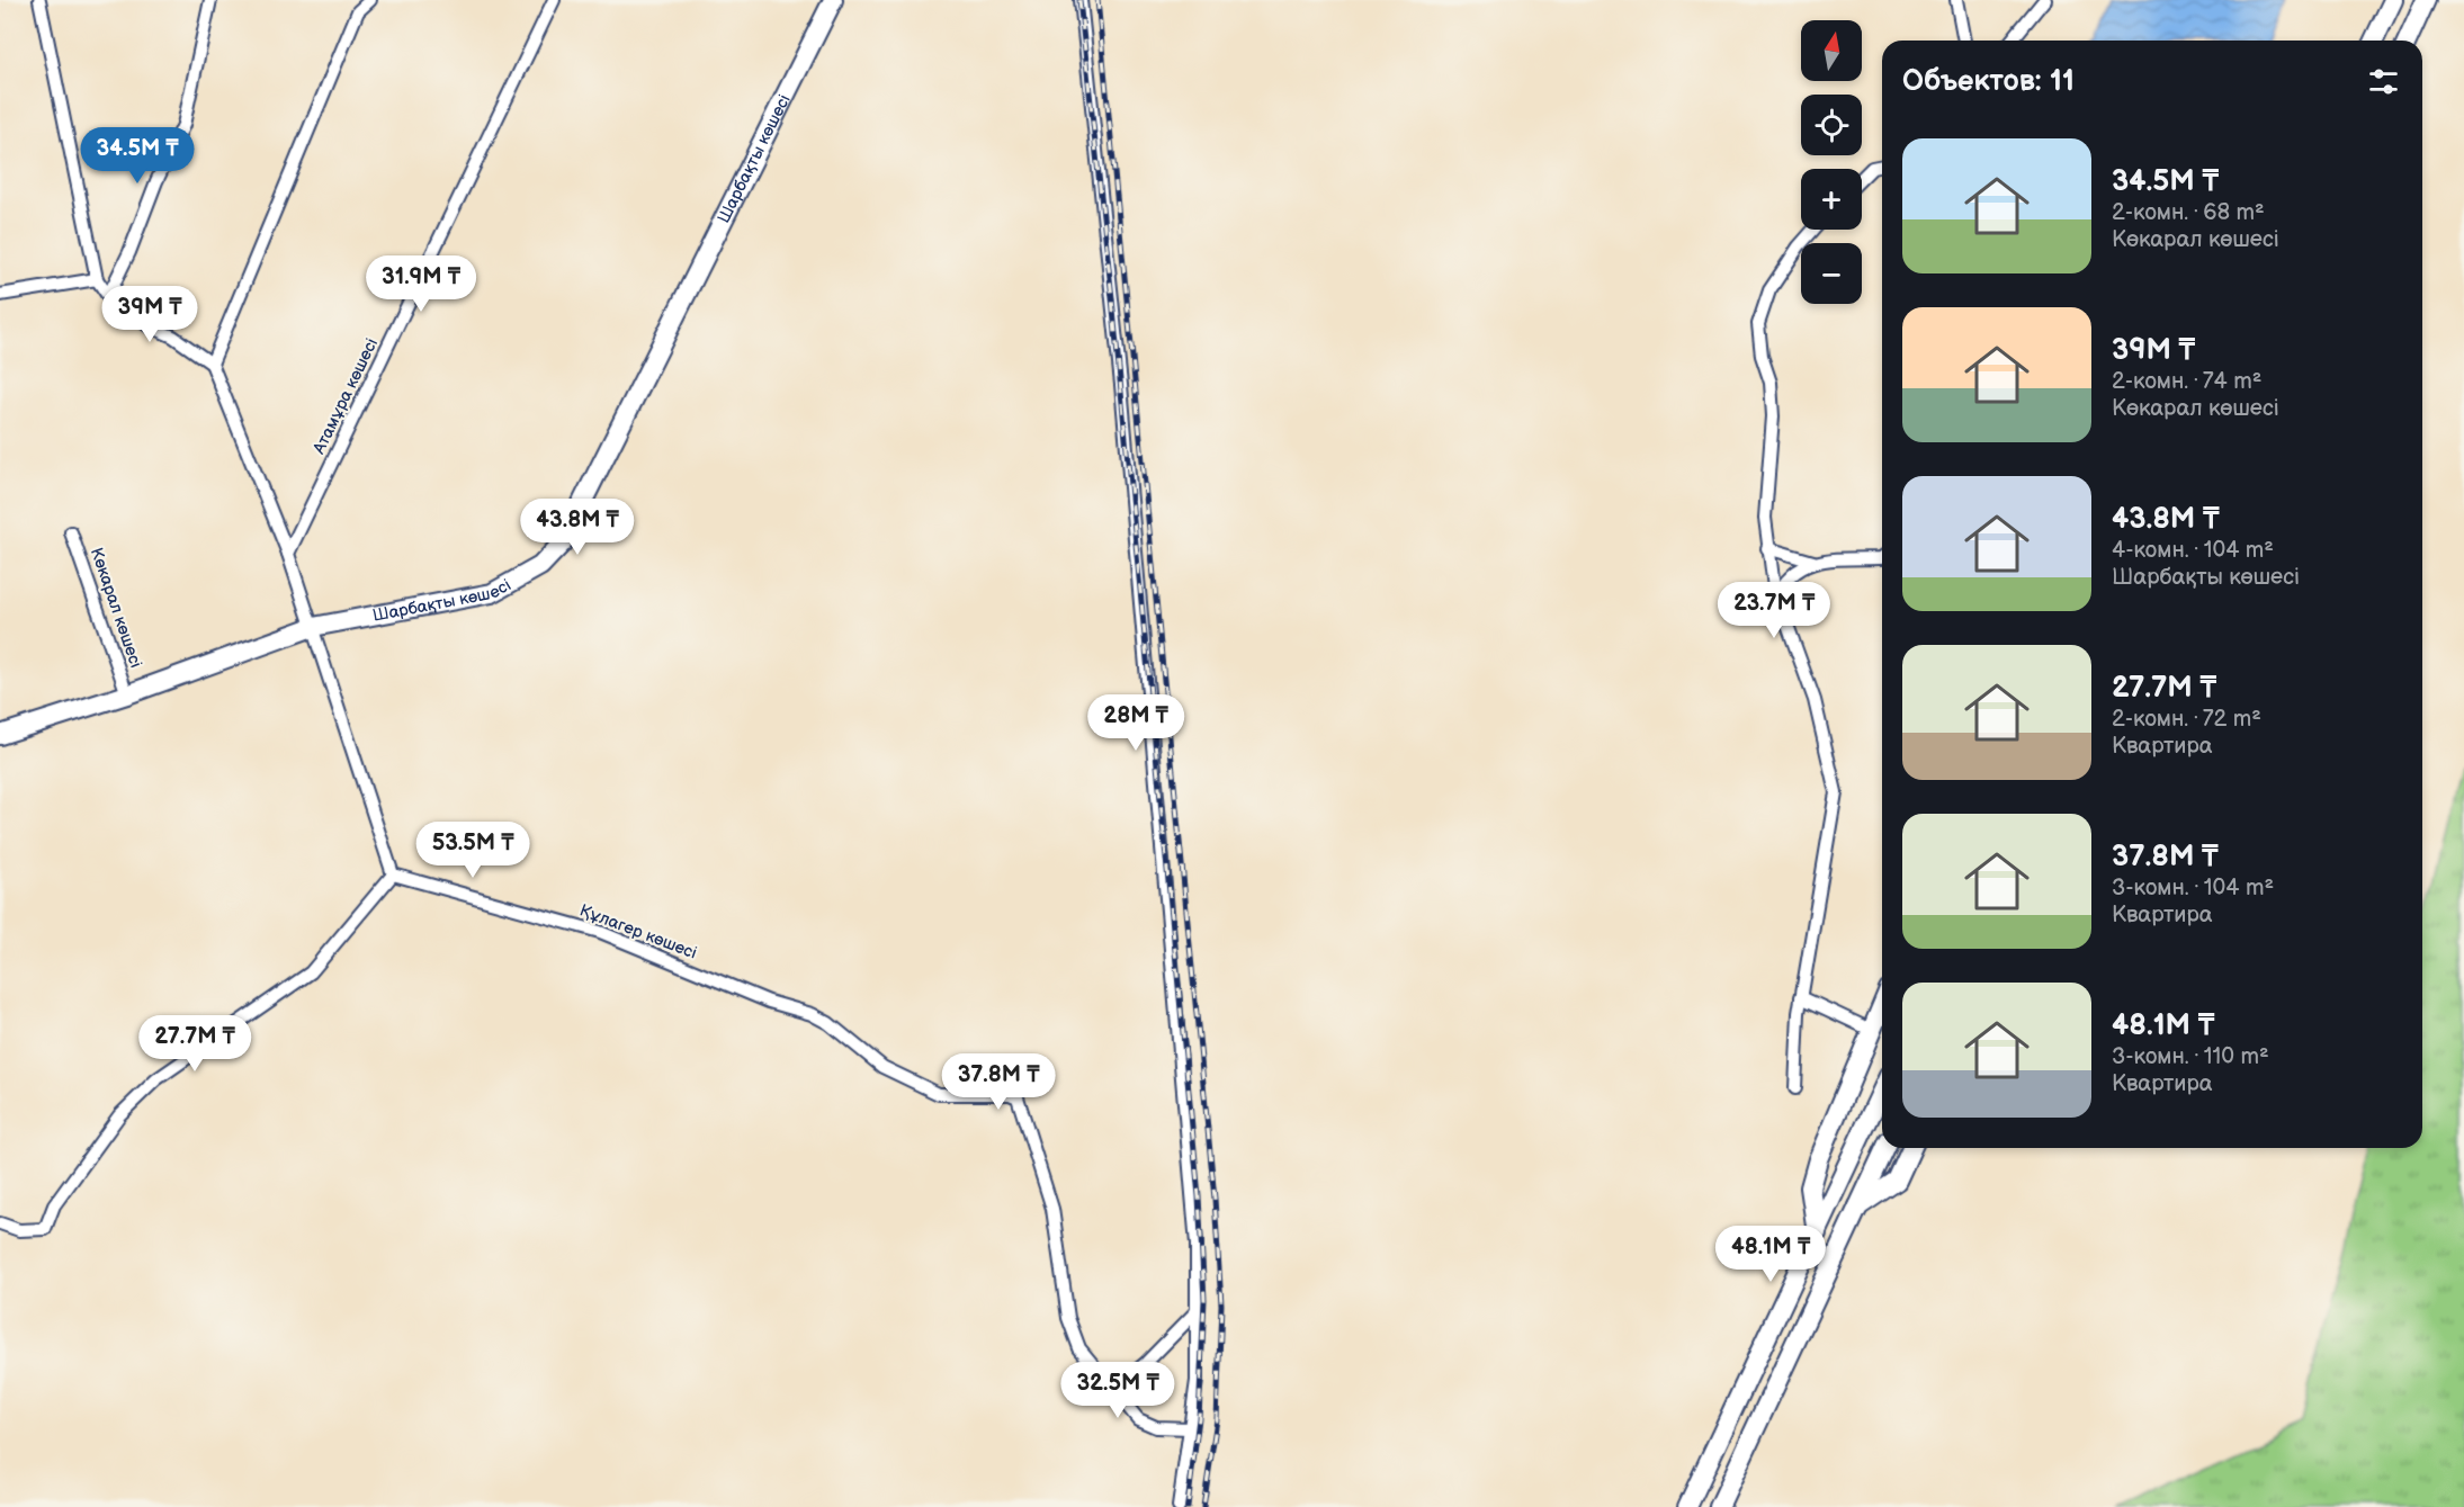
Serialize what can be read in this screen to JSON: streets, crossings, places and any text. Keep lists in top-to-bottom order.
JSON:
{
  "streets": {
    "main road": ["Шарбақты көшесі"],
    "street": ["Атамұра көшесі", "Көкарал көшесі", "Құлагер көшесі"]
  },
  "crossings": [
    ["Шарбақты көшесі", "Көкарал көшесі"]
  ],
  "north": "top",
  "page": {
    "map_buttons": ["+", "−"],
    "heading": "Объектов: 11",
    "list": [
      {
        "name": "34.5M ₸",
        "note": "2-комн. · 68 m² · Көкарал көшесі"
      },
      {
        "name": "39M ₸",
        "note": "2-комн. · 74 m² · Көкарал көшесі"
      },
      {
        "name": "43.8M ₸",
        "note": "4-комн. · 104 m² · Шарбақты көшесі"
      },
      {
        "name": "27.7M ₸",
        "note": "2-комн. · 72 m² · Квартира"
      },
      {
        "name": "37.8M ₸",
        "note": "3-комн. · 104 m² · Квартира"
      },
      {
        "name": "48.1M ₸",
        "note": "3-комн. · 110 m² · Квартира"
      }
    ],
    "price": [
      "34.5M ₸",
      "31.9M ₸",
      "39M ₸",
      "43.8M ₸",
      "23.7M ₸",
      "28M ₸",
      "53.5M ₸",
      "27.7M ₸",
      "37.8M ₸",
      "48.1M ₸",
      "32.5M ₸"
    ]
  }
}
